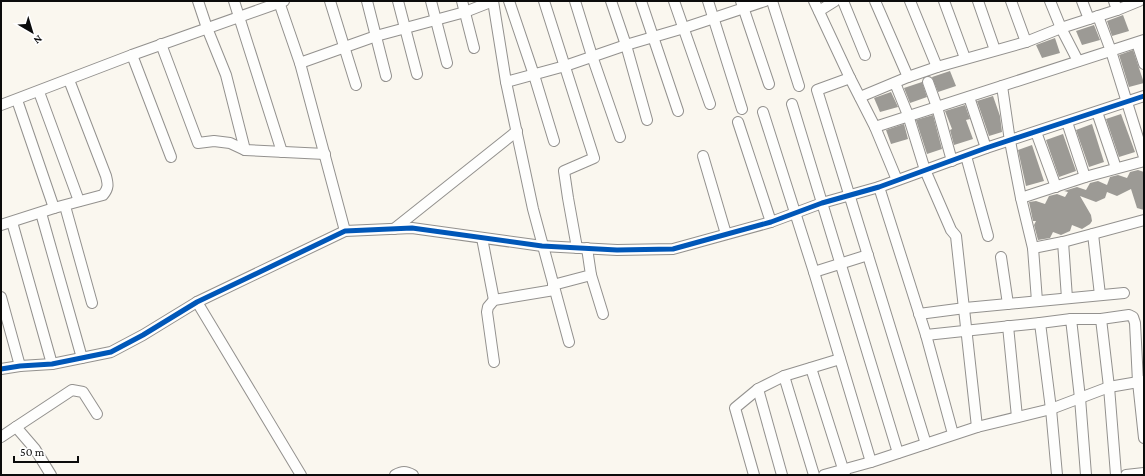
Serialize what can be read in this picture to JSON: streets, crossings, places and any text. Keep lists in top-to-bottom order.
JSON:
{
  "scale_bar": "50 m",
  "north": "bottom right"
}
